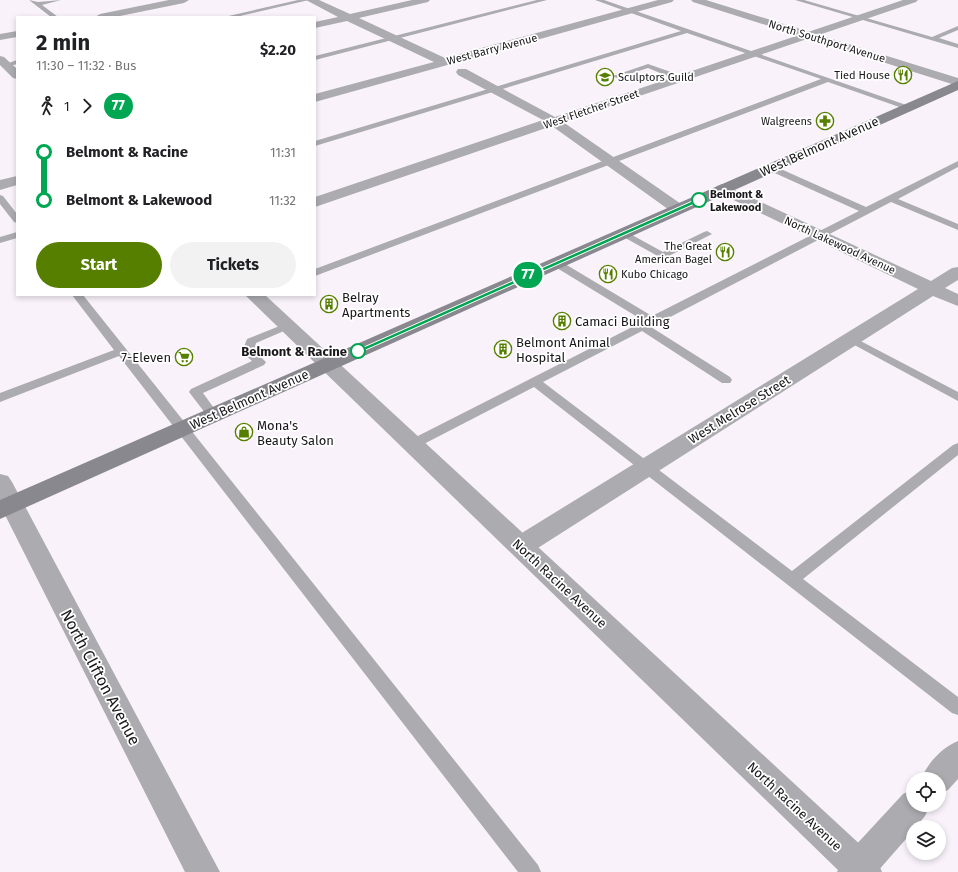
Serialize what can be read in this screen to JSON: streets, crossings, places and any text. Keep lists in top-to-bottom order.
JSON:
{
  "streets": {
    "main road": ["West Belmont Avenue"],
    "street": [
      "North Southport Avenue",
      "West Barry Avenue",
      "West Fletcher Street",
      "North Lakewood Avenue",
      "West Melrose Street",
      "North Racine Avenue",
      "North Clifton Avenue"
    ]
  },
  "crossings": [
    ["North Southport Avenue", "West Fletcher Street"],
    ["North Southport Avenue", "West Belmont Avenue"],
    ["West Belmont Avenue", "North Lakewood Avenue"],
    ["West Belmont Avenue", "North Racine Avenue"],
    ["West Belmont Avenue", "North Clifton Avenue"],
    ["North Lakewood Avenue", "West Melrose Street"],
    ["West Melrose Street", "North Racine Avenue"]
  ],
  "places": {
    "restaurant": ["Tied House", "The Great American Bagel", "Kubo Chicago"],
    "school or university": ["Sculptors Guild"],
    "pharmacy": ["Walgreens"],
    "other": ["Belmont & Lakewood", "Belmont & Racine"],
    "building": ["Belray Apartments", "Camaci Building", "Belmont Animal Hospital"],
    "supermarket": ["7-Eleven"],
    "shop": ["Mona's Beauty Salon"]
  },
  "lines": ["bus line 77"],
  "page": {
    "on_map": "77",
    "heading": ["2 min", "11:30 – 11:32 · Bus", "$2.20"],
    "legs": ["1", "77"],
    "list": [
      {
        "name": "Belmont & Racine",
        "value": "11:31"
      },
      {
        "name": "Belmont & Lakewood",
        "value": "11:32"
      }
    ],
    "buttons": ["Start", "Tickets"]
  }
}
